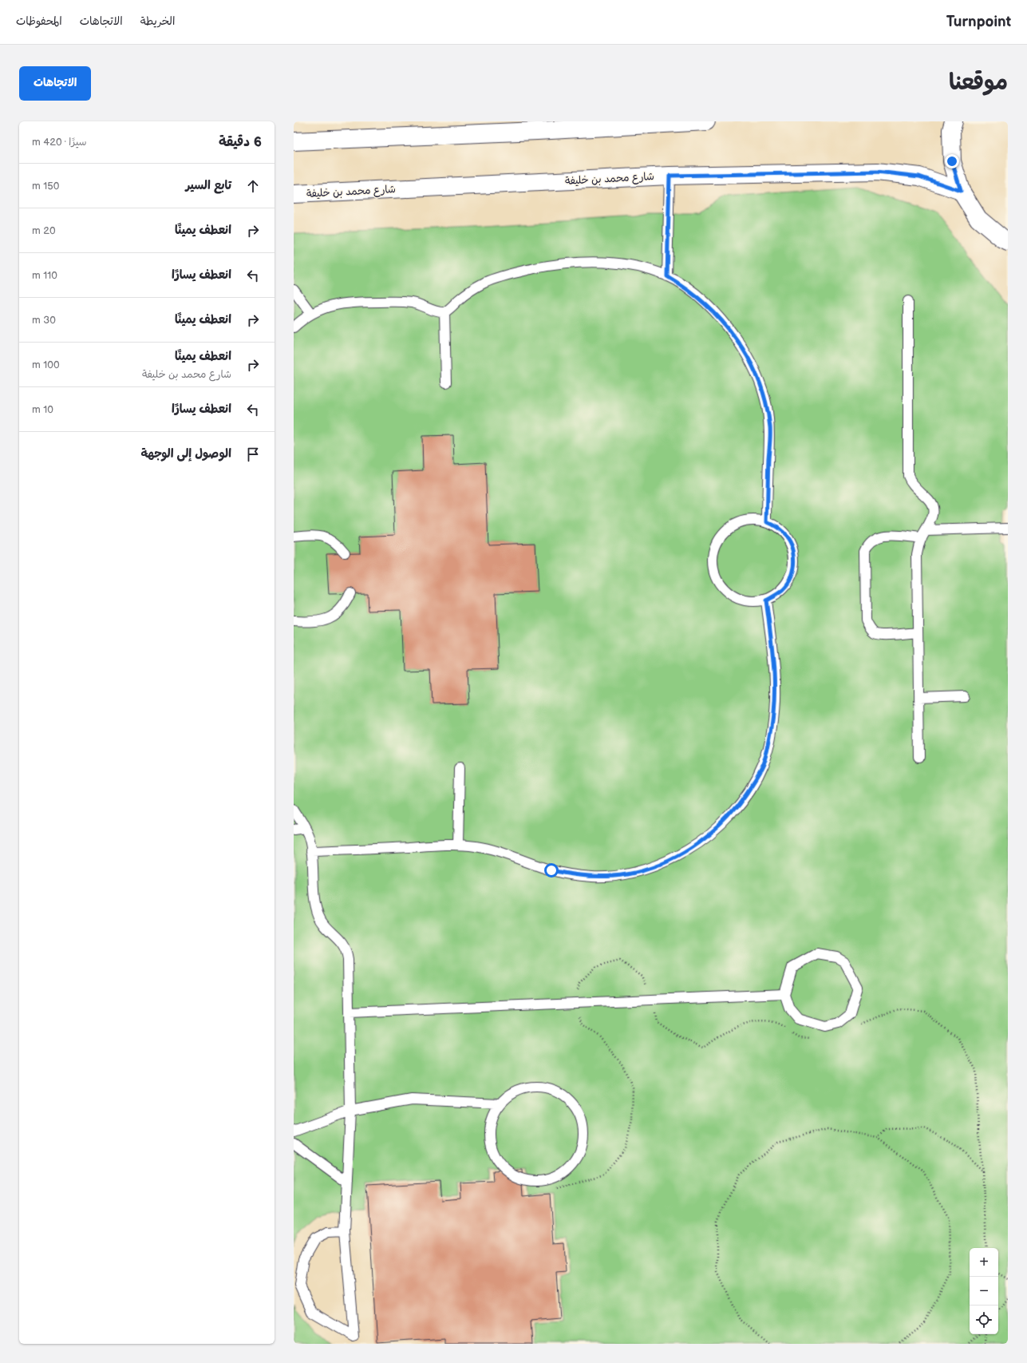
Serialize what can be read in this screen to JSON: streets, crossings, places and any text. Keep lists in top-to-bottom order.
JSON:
{
  "streets": {
    "main road": ["شارع محمد بن خليفة"]
  },
  "page": {
    "header": "Turnpoint",
    "nav": ["الخريطة", "الاتجاهات", "المحفوظات"],
    "title": "موقعنا",
    "buttons": "الاتجاهات",
    "heading": ["6 دقيقة", "سيرًا · 420 m"],
    "list": [
      ["تابع السير", "150 m"],
      ["انعطف يمينًا", "20 m"],
      ["انعطف يسارًا", "110 m"],
      ["انعطف يمينًا", "30 m"],
      ["انعطف يمينًا", "شارع محمد بن خليفة", "100 m"],
      ["انعطف يسارًا", "10 m"],
      "الوصول إلى الوجهة"
    ],
    "map_buttons": ["+", "−"]
  }
}
